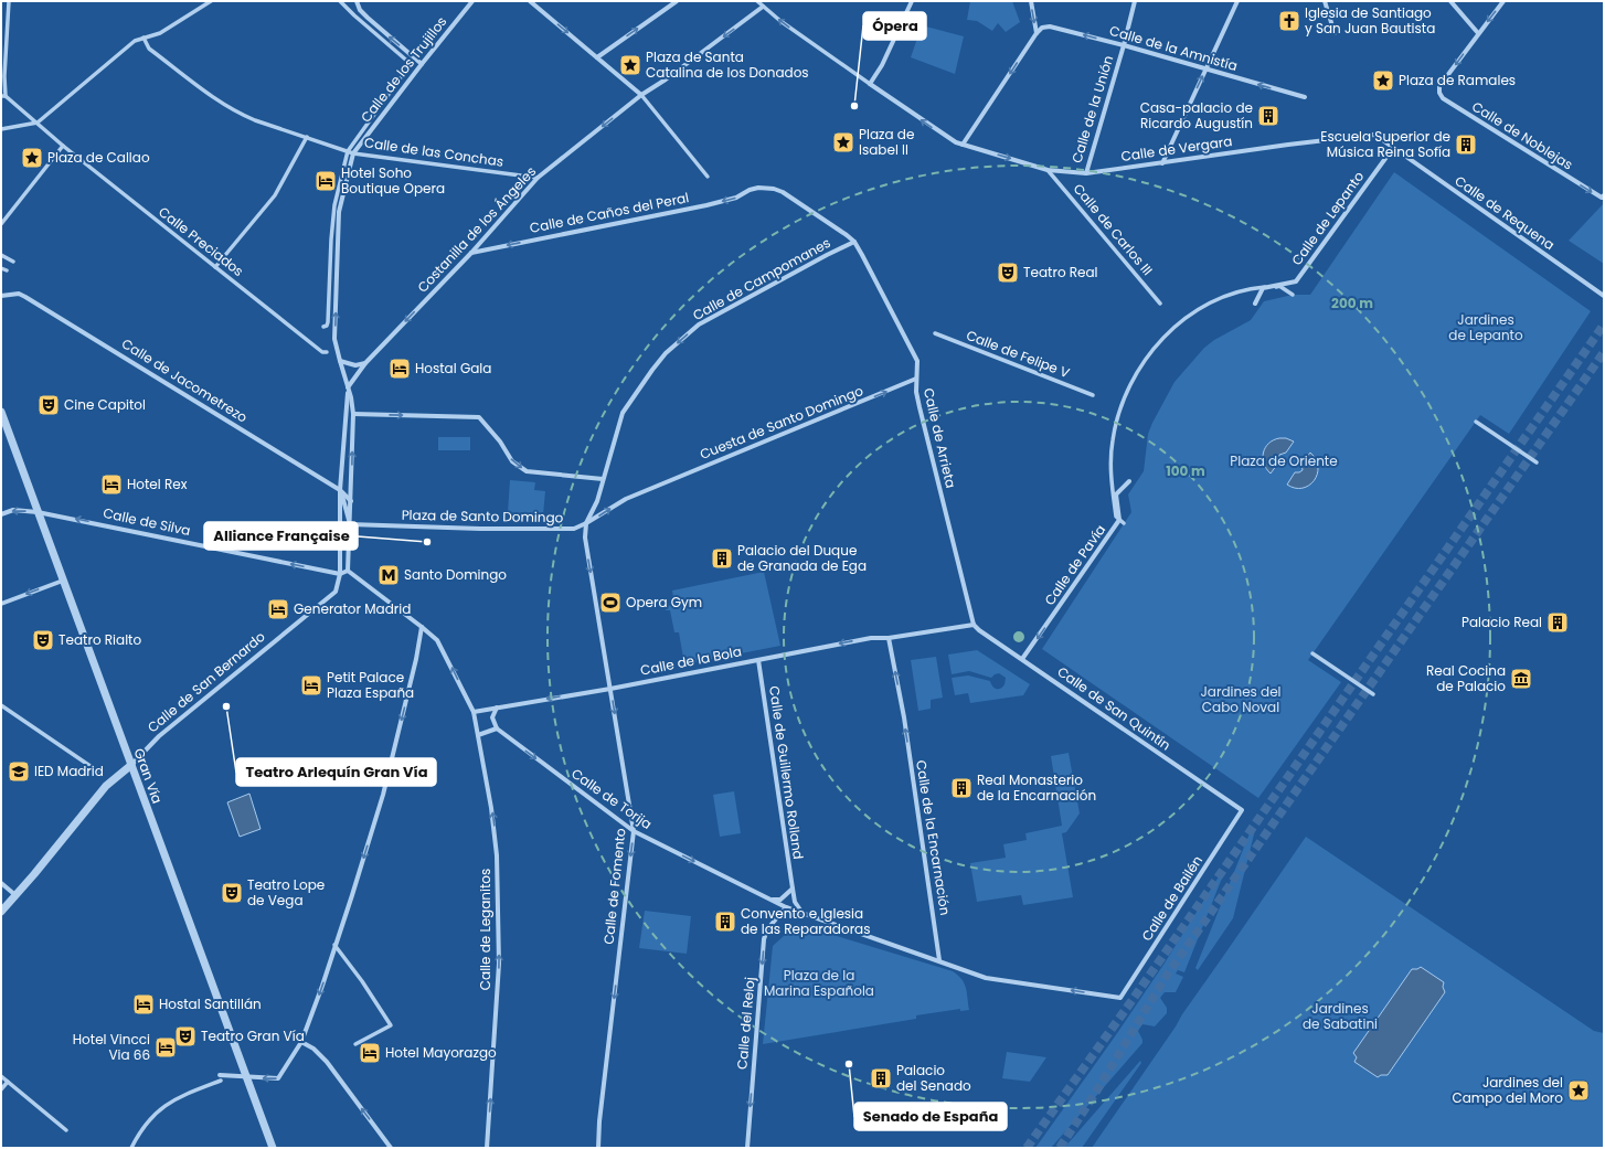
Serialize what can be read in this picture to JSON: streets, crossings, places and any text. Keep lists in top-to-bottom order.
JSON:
{
  "streets": {
    "street": [
      "Calle de la Amnistía",
      "Calle de los Trujillos",
      "Calle de la Unión",
      "Calle de Noblejas",
      "Calle de Vergara",
      "Calle de las Conchas",
      "Calle de Caños del Peral",
      "Calle de Requena",
      "Calle de Lepanto",
      "Costanilla de los Ángeles",
      "Calle de Carlos III",
      "Calle Preciados",
      "Calle de Campomanes",
      "Calle de Felipe V",
      "Calle de Jacometrezo",
      "Cuesta de Santo Domingo",
      "Calle de Arrieta",
      "Plaza de Santo Domingo",
      "Calle de Silva",
      "Calle de Pavía",
      "Calle de la Bola",
      "Calle de San Bernardo",
      "Calle de San Quintín",
      "Calle de Guillermo Rolland",
      "Gran Vía",
      "Calle de Torija",
      "Calle de la Encarnación",
      "Calle de Fomento",
      "Calle de Bailén",
      "Calle de Leganitos",
      "Calle del Reloj"
    ]
  },
  "crossings": [
    ["Calle de la Amnistía", "Calle de la Unión"],
    ["Calle de los Trujillos", "Calle de las Conchas"],
    ["Calle de la Unión", "Calle de Vergara"],
    ["Calle de Vergara", "Calle de Requena"],
    ["Calle de Vergara", "Calle de Lepanto"],
    ["Calle de Vergara", "Calle de Carlos III"],
    ["Calle de las Conchas", "Costanilla de los Ángeles"],
    ["Calle de Caños del Peral", "Costanilla de los Ángeles"],
    ["Calle de Caños del Peral", "Calle de Campomanes"],
    ["Calle de Caños del Peral", "Calle de Arrieta"],
    ["Calle de Requena", "Calle de Lepanto"],
    ["Calle de Campomanes", "Calle de Arrieta"],
    ["Calle de Campomanes", "Plaza de Santo Domingo"],
    ["Calle de Campomanes", "Calle de Fomento"],
    ["Cuesta de Santo Domingo", "Calle de Arrieta"],
    ["Cuesta de Santo Domingo", "Plaza de Santo Domingo"],
    ["Calle de Arrieta", "Calle de la Bola"],
    ["Calle de Arrieta", "Calle de San Quintín"],
    ["Plaza de Santo Domingo", "Calle de Fomento"],
    ["Calle de Silva", "Calle de San Bernardo"],
    ["Calle de Silva", "Gran Vía"],
    ["Calle de Pavía", "Calle de San Quintín"],
    ["Calle de la Bola", "Calle de San Quintín"],
    ["Calle de la Bola", "Calle de Guillermo Rolland"],
    ["Calle de la Bola", "Calle de la Encarnación"],
    ["Calle de la Bola", "Calle de Fomento"],
    ["Calle de la Bola", "Calle de Leganitos"],
    ["Calle de San Bernardo", "Gran Vía"],
    ["Calle de San Quintín", "Calle de Bailén"],
    ["Calle de Torija", "Calle de Fomento"],
    ["Calle de Torija", "Calle del Reloj"],
    ["Calle de la Encarnación", "Calle de Bailén"]
  ],
  "one_way": [
    "Calle de la Amnistía",
    "Calle de Caños del Peral",
    "Costanilla de los Ángeles",
    "Calle de Campomanes",
    "Cuesta de Santo Domingo",
    "Calle de Silva",
    "Calle de Pavía",
    "Calle de la Bola",
    "Calle de Torija",
    "Calle de la Encarnación",
    "Calle de Fomento",
    "Calle de Bailén",
    "Calle de Leganitos",
    "Calle del Reloj"
  ],
  "parks": [
    "Jardines de Lepanto",
    "Plaza de Oriente",
    "Jardines del Cabo Noval",
    "Plaza de la Marina Española",
    "Jardines de Sabatini"
  ],
  "places": {
    "church": ["Iglesia de Santiago y San Juan Bautista"],
    "place": [
      "Plaza de Santa Catalina de los Donados",
      "Plaza de Ramales",
      "Plaza de Isabel II",
      "Plaza de Callao",
      "Jardines del Campo del Moro"
    ],
    "other": [
      "Ópera",
      "Alliance Française",
      "Teatro Arlequín Gran Vía",
      "Senado de España"
    ],
    "building": [
      "Casa-palacio de Ricardo Augustín",
      "Escuela Superior de Música Reina Sofía",
      "Palacio del Duque de Granada de Ega",
      "Palacio Real",
      "Real Monasterio de la Encarnación",
      "Convento e Iglesia de las Reparadoras",
      "Palacio del Senado"
    ],
    "hotel": [
      "Hotel Soho Boutique Opera",
      "Hostal Gala",
      "Hotel Rex",
      "Generator Madrid",
      "Petit Palace Plaza España",
      "Hostal Santillán",
      "Hotel Vincci Via 66",
      "Hotel Mayorazgo"
    ],
    "theatre": [
      "Teatro Real",
      "Cine Capitol",
      "Teatro Rialto",
      "Teatro Lope de Vega",
      "Teatro Gran Vía"
    ],
    "metro station": ["Santo Domingo"],
    "sports": ["Opera Gym"],
    "museum": ["Real Cocina de Palacio"],
    "school or university": ["IED Madrid"]
  },
  "rings": ["200 m", "100 m"]
}
